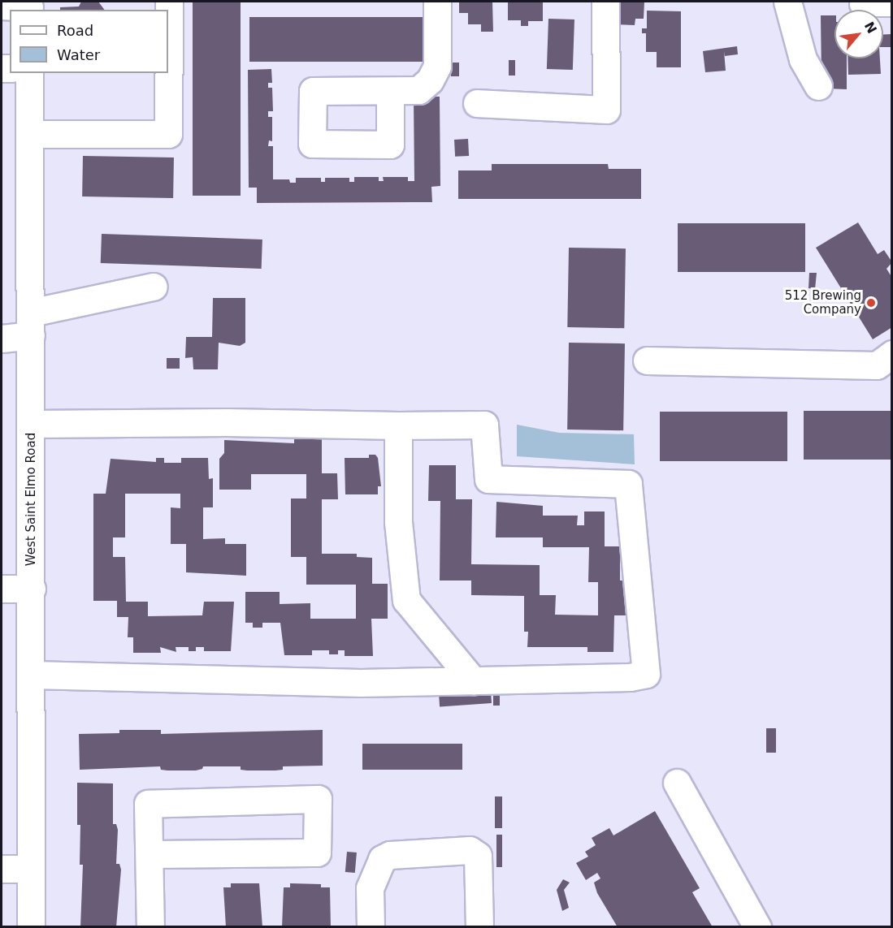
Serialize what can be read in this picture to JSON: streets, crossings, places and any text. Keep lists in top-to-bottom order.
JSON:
{
  "streets": {
    "street": ["West Saint Elmo Road"]
  },
  "places": ["512 Brewing Company"],
  "legend": ["Road", "Water"],
  "north": "top right"
}
